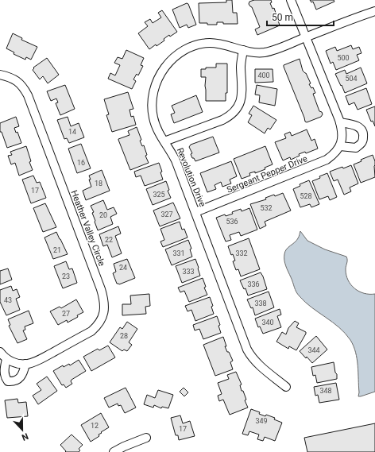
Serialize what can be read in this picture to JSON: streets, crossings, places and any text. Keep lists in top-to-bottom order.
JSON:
{
  "streets": {
    "street": ["Sergeant Pepper Drive", "Revolution Drive", "Heather Valley Circle"]
  },
  "crossings": [
    ["Sergeant Pepper Drive", "Revolution Drive"]
  ],
  "house_numbers": [
    "500",
    "400",
    "504",
    "14",
    "16",
    "18",
    "17",
    "325",
    "528",
    "532",
    "327",
    "20",
    "536",
    "22",
    "21",
    "331",
    "332",
    "24",
    "333",
    "23",
    "336",
    "43",
    "338",
    "27",
    "340",
    "28",
    "344",
    "348",
    "349",
    "12",
    "17"
  ],
  "scale_bar": "50 m",
  "north": "bottom"
}
